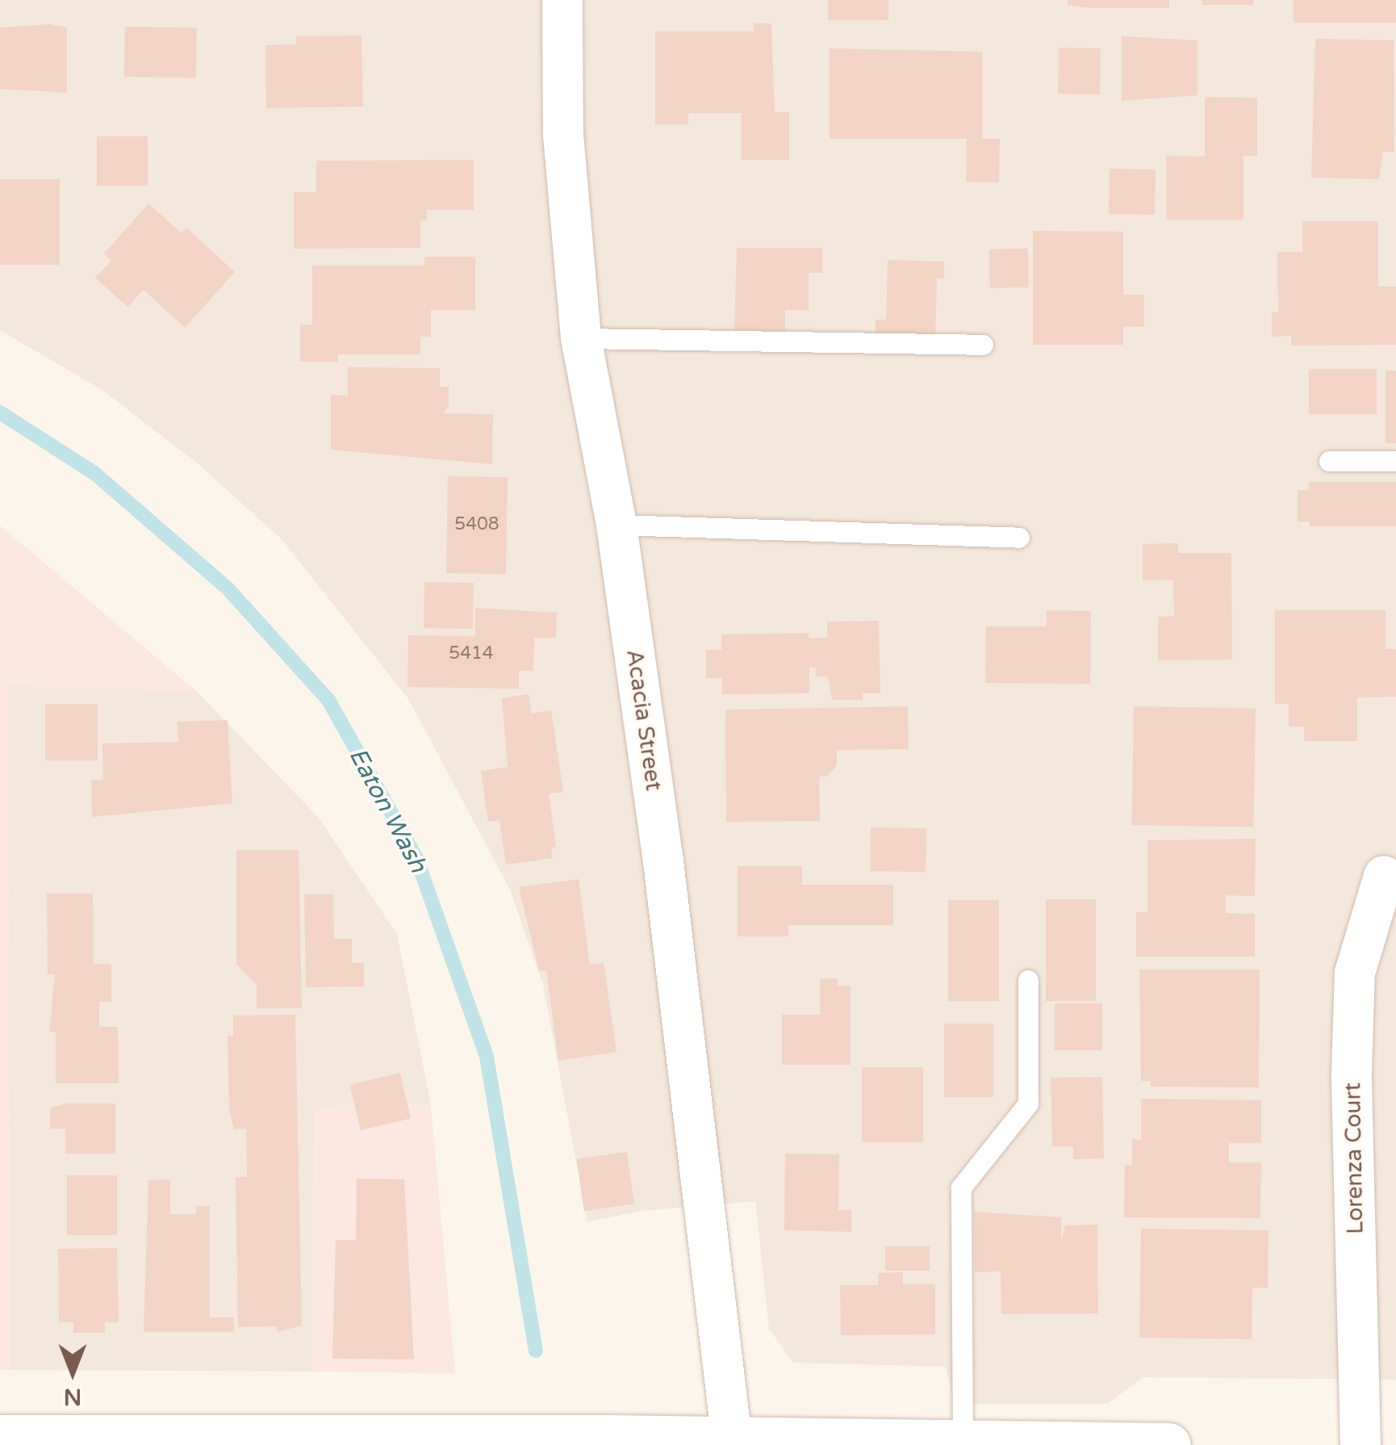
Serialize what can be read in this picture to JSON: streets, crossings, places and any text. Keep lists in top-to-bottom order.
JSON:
{
  "streets": {
    "street": ["Acacia Street", "Lorenza Court"]
  },
  "water": ["Eaton Wash"],
  "house_numbers": ["5408", "5414"],
  "north": "bottom"
}
